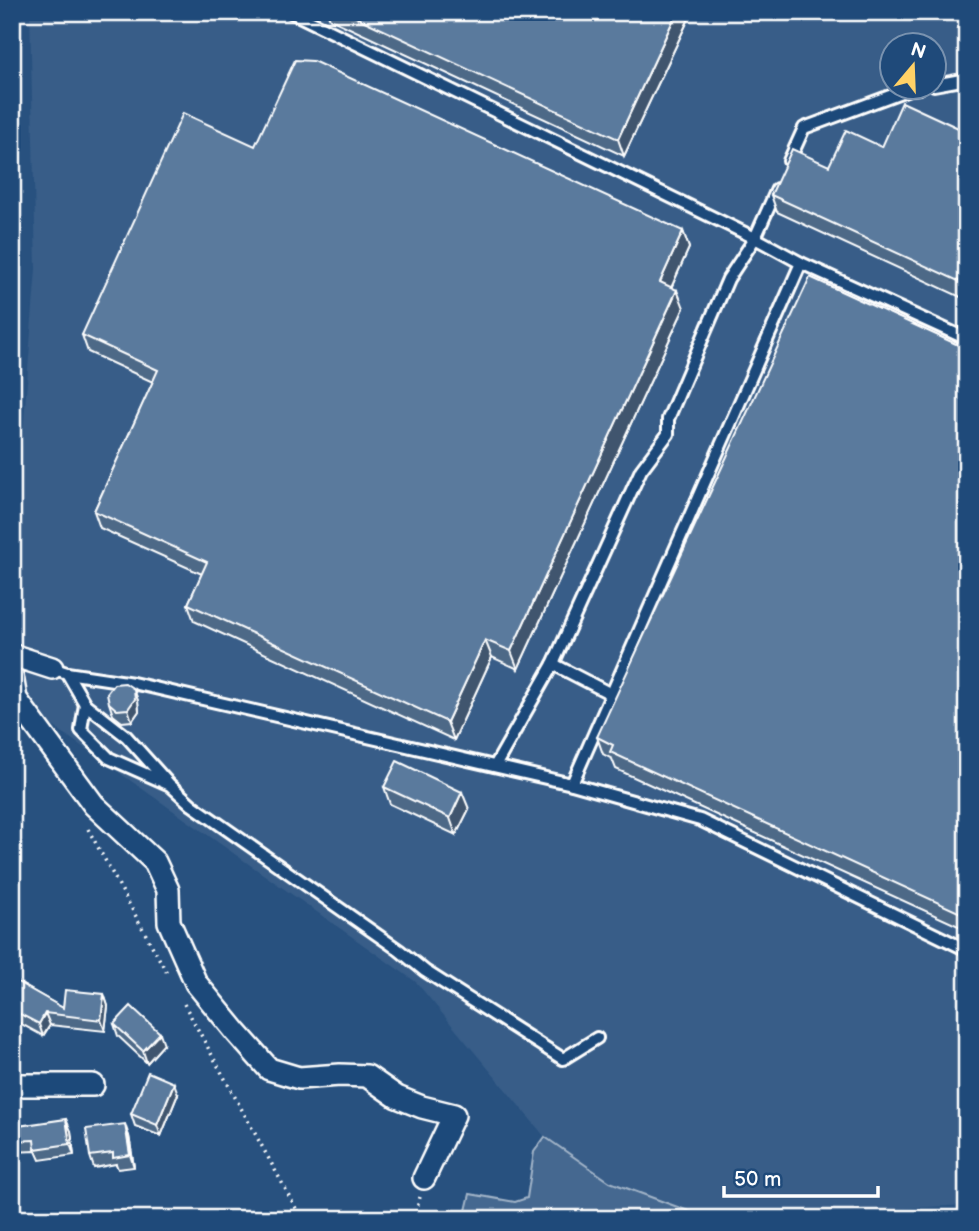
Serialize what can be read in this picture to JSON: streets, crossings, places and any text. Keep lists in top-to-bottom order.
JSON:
{
  "scale_bar": "50 m",
  "north": "top"
}
